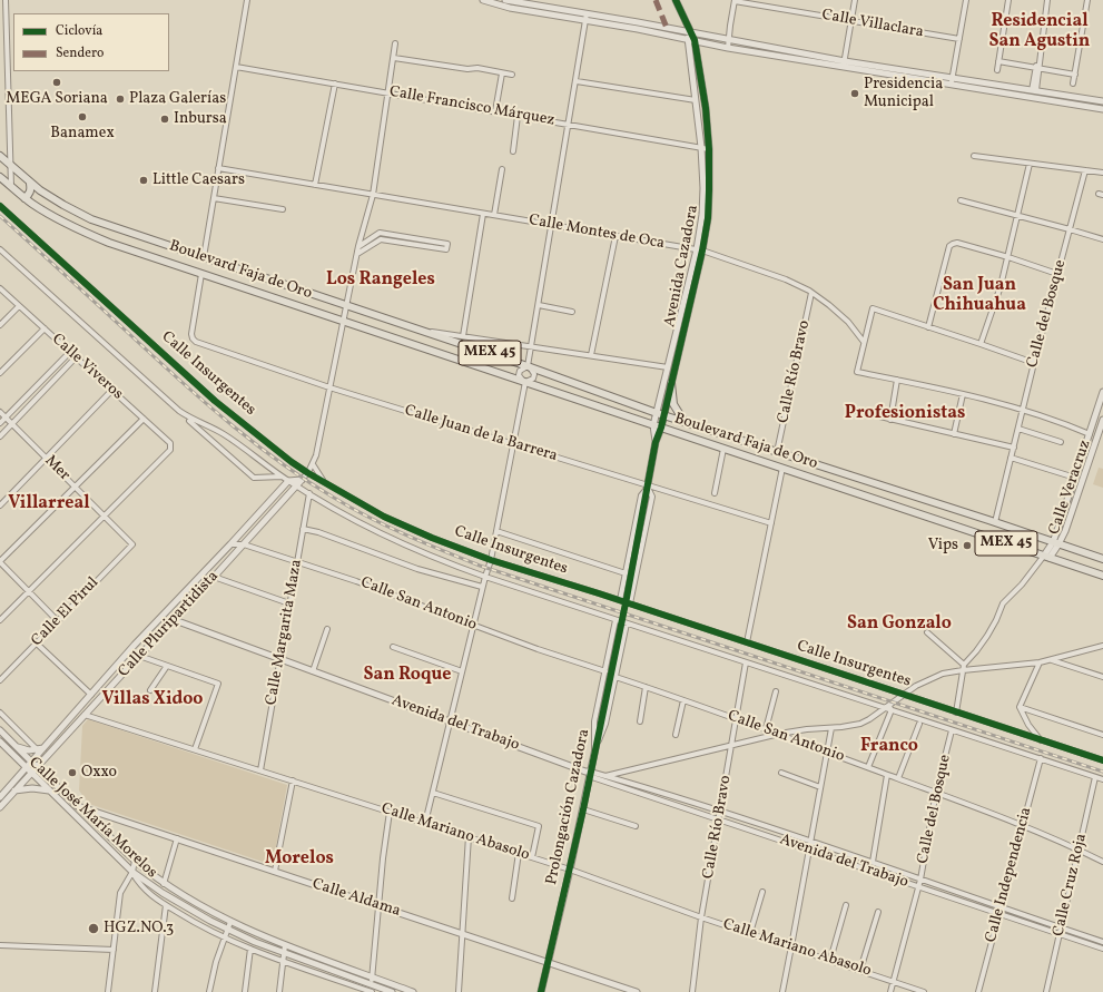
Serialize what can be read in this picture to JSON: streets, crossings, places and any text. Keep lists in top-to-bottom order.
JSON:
{
  "streets": {
    "main road": ["Boulevard Faja de Oro", "MEX 45"],
    "street": [
      "Calle Villaclara",
      "Calle Francisco Márquez",
      "Calle Montes de Oca",
      "Avenida Cazadora",
      "Calle del Bosque",
      "Calle Viveros",
      "Calle Río Bravo",
      "Calle Insurgentes",
      "Calle Juan de la Barrera",
      "Mer",
      "Calle Veracruz",
      "Calle San Antonio",
      "Calle El Pirul",
      "Calle Pluripartidista",
      "Calle Margarita Maza",
      "Avenida del Trabajo",
      "Prolongación Cazadora",
      "Calle José María Morelos",
      "Calle Mariano Abasolo",
      "Calle Independencia",
      "Calle Cruz Roja",
      "Calle Aldama"
    ]
  },
  "crossings": [
    ["Calle Francisco Márquez", "Avenida Cazadora"],
    ["Calle Francisco Márquez", "Calle Pluripartidista"],
    ["Calle Montes de Oca", "Avenida Cazadora"],
    ["Calle Montes de Oca", "Calle Río Bravo"],
    ["Calle Montes de Oca", "Calle Pluripartidista"],
    ["Avenida Cazadora", "Boulevard Faja de Oro"],
    ["Boulevard Faja de Oro", "Calle del Bosque"],
    ["Boulevard Faja de Oro", "Calle Río Bravo"],
    ["Boulevard Faja de Oro", "Calle Juan de la Barrera"],
    ["Boulevard Faja de Oro", "Calle Veracruz"],
    ["Boulevard Faja de Oro", "Calle Pluripartidista"],
    ["Calle del Bosque", "Calle Insurgentes"],
    ["Calle del Bosque", "Calle San Antonio"],
    ["Calle del Bosque", "Avenida del Trabajo"],
    ["Calle del Bosque", "Calle Mariano Abasolo"],
    ["Calle Viveros", "Mer"],
    ["Calle Río Bravo", "Calle Insurgentes"],
    ["Calle Río Bravo", "Calle San Antonio"],
    ["Calle Río Bravo", "Avenida del Trabajo"],
    ["Calle Río Bravo", "Calle Mariano Abasolo"],
    ["Calle Insurgentes", "Calle Pluripartidista"],
    ["Calle Insurgentes", "Calle Margarita Maza"],
    ["Calle Insurgentes", "Prolongación Cazadora"],
    ["Calle Insurgentes", "Calle Independencia"],
    ["Calle Insurgentes", "Calle Cruz Roja"],
    ["Calle Juan de la Barrera", "Calle Pluripartidista"],
    ["Mer", "Calle El Pirul"],
    ["Calle San Antonio", "Calle Pluripartidista"],
    ["Calle San Antonio", "Calle Margarita Maza"],
    ["Calle San Antonio", "Calle Independencia"],
    ["Calle San Antonio", "Calle Cruz Roja"],
    ["Calle Pluripartidista", "Avenida del Trabajo"],
    ["Calle Pluripartidista", "Calle José María Morelos"],
    ["Calle Pluripartidista", "Calle Mariano Abasolo"],
    ["Calle Margarita Maza", "Avenida del Trabajo"],
    ["Calle Margarita Maza", "Calle Mariano Abasolo"],
    ["Avenida del Trabajo", "Prolongación Cazadora"],
    ["Avenida del Trabajo", "Calle Independencia"],
    ["Avenida del Trabajo", "Calle Cruz Roja"],
    ["Prolongación Cazadora", "Calle Mariano Abasolo"],
    ["Prolongación Cazadora", "Calle Aldama"],
    ["Calle José María Morelos", "Calle Aldama"]
  ],
  "districts": [
    "Residencial San Agustin",
    "Los Rangeles",
    "San Juan Chihuahua",
    "Profesionistas",
    "Villarreal",
    "San Gonzalo",
    "San Roque",
    "Villas Xidoo",
    "Franco",
    "Morelos"
  ],
  "places": [
    "MEGA Soriana",
    "Presidencia Municipal",
    "Plaza Galerías",
    "Banamex",
    "Inbursa",
    "Little Caesars",
    "Vips",
    "Oxxo",
    "HGZ.NO.3"
  ],
  "legend": ["Ciclovía", "Sendero"]
}
